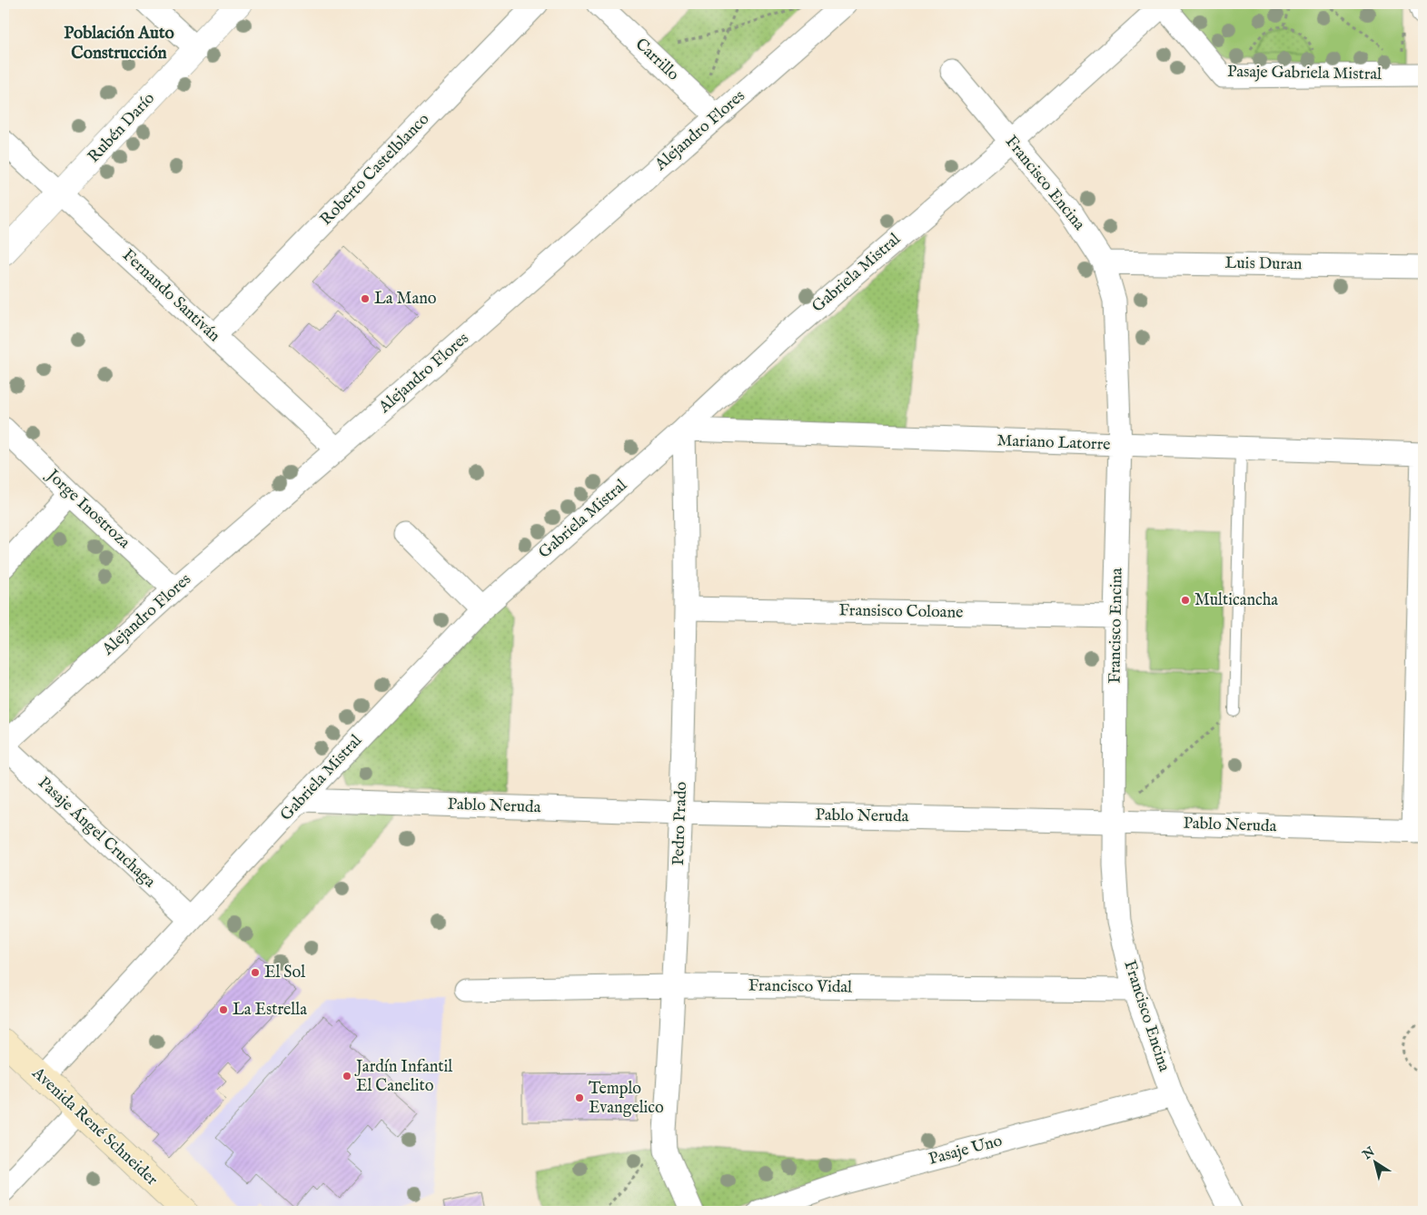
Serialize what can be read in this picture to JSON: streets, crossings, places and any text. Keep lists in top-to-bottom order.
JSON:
{
  "streets": {
    "main road": ["Avenida René Schneider"],
    "street": [
      "Carrillo",
      "Pasaje Gabriela Mistral",
      "Rubén Darío",
      "Alejandro Flores",
      "Roberto Castelblanco",
      "Francisco Encina",
      "Luis Duran",
      "Gabriela Mistral",
      "Fernando Santiván",
      "Mariano Latorre",
      "Jorge Inostroza",
      "Fransisco Coloane",
      "Pablo Neruda",
      "Pedro Prado",
      "Pasaje Ángel Cruchaga",
      "Francisco Vidal",
      "Pasaje Uno"
    ]
  },
  "crossings": [
    ["Carrillo", "Alejandro Flores"],
    ["Pasaje Gabriela Mistral", "Gabriela Mistral"],
    ["Rubén Darío", "Fernando Santiván"],
    ["Alejandro Flores", "Fernando Santiván"],
    ["Alejandro Flores", "Jorge Inostroza"],
    ["Alejandro Flores", "Pasaje Ángel Cruchaga"],
    ["Roberto Castelblanco", "Fernando Santiván"],
    ["Francisco Encina", "Luis Duran"],
    ["Francisco Encina", "Gabriela Mistral"],
    ["Francisco Encina", "Mariano Latorre"],
    ["Francisco Encina", "Fransisco Coloane"],
    ["Francisco Encina", "Pablo Neruda"],
    ["Francisco Encina", "Francisco Vidal"],
    ["Francisco Encina", "Pasaje Uno"],
    ["Gabriela Mistral", "Mariano Latorre"],
    ["Gabriela Mistral", "Pablo Neruda"],
    ["Gabriela Mistral", "Pedro Prado"],
    ["Gabriela Mistral", "Pasaje Ángel Cruchaga"],
    ["Gabriela Mistral", "Avenida René Schneider"],
    ["Mariano Latorre", "Pedro Prado"],
    ["Fransisco Coloane", "Pedro Prado"],
    ["Pablo Neruda", "Pedro Prado"],
    ["Pedro Prado", "Francisco Vidal"]
  ],
  "districts": ["Población Auto Construcción"],
  "places": [
    "La Mano",
    "Multicancha",
    "El Sol",
    "La Estrella",
    "Jardín Infantil El Canelito",
    "Templo Evangelico"
  ],
  "north": "top left"
}
